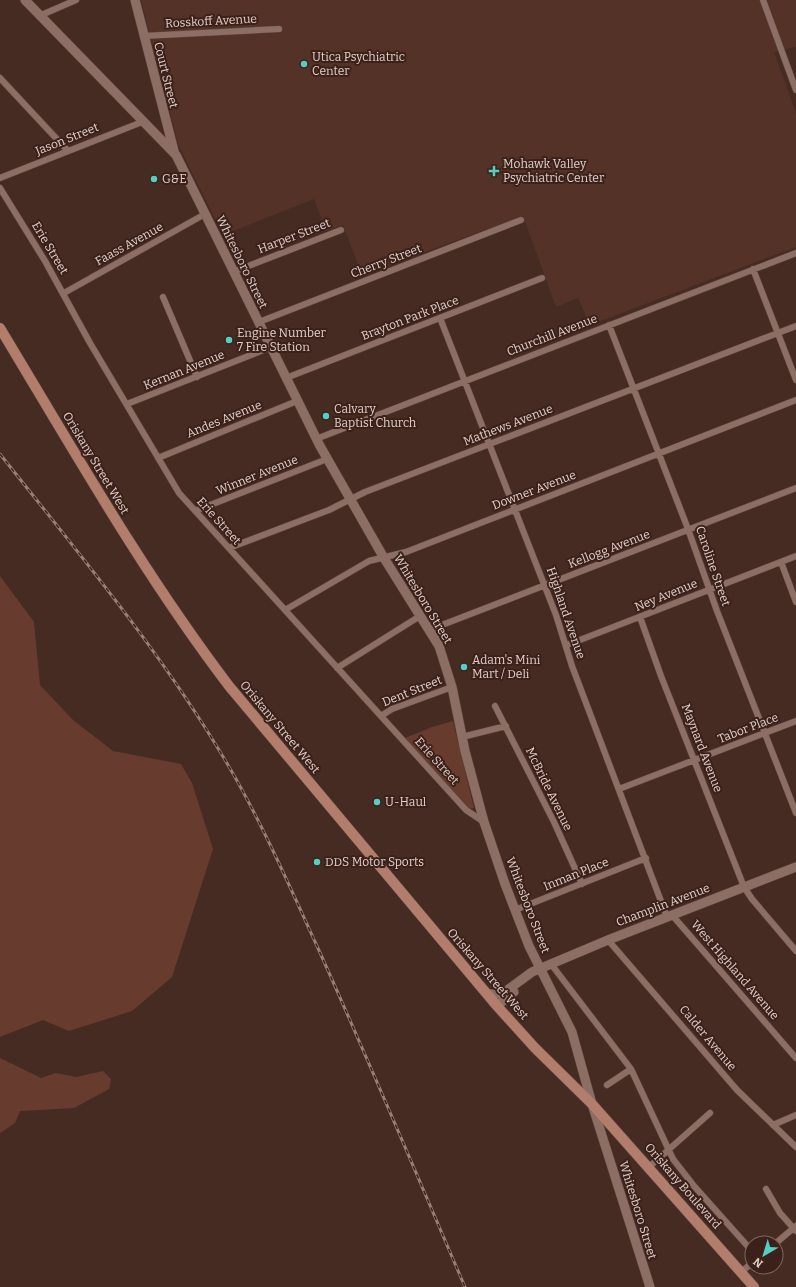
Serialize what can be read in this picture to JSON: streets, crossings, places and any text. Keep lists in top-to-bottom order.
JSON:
{
  "streets": {
    "main road": ["Oriskany Street West", "Oriskany Boulevard"],
    "street": [
      "Rosskoff Avenue",
      "Court Street",
      "Jason Street",
      "Harper Street",
      "Faass Avenue",
      "Erie Street",
      "Cherry Street",
      "Whitesboro Street",
      "Brayton Park Place",
      "Churchill Avenue",
      "Kernan Avenue",
      "Andes Avenue",
      "Mathews Avenue",
      "Winner Avenue",
      "Downer Avenue",
      "Kellogg Avenue",
      "Caroline Street",
      "Ney Avenue",
      "Highland Avenue",
      "Dent Street",
      "Tabor Place",
      "Maynard Avenue",
      "McBride Avenue",
      "Inman Place",
      "Champlin Avenue",
      "West Highland Avenue",
      "Calder Avenue"
    ]
  },
  "crossings": [
    ["Rosskoff Avenue", "Court Street"],
    ["Court Street", "Whitesboro Street"],
    ["Jason Street", "Whitesboro Street"],
    ["Harper Street", "Whitesboro Street"],
    ["Faass Avenue", "Erie Street"],
    ["Faass Avenue", "Whitesboro Street"],
    ["Erie Street", "Whitesboro Street"],
    ["Erie Street", "Kernan Avenue"],
    ["Erie Street", "Andes Avenue"],
    ["Erie Street", "Mathews Avenue"],
    ["Erie Street", "Winner Avenue"],
    ["Erie Street", "Downer Avenue"],
    ["Erie Street", "Dent Street"],
    ["Cherry Street", "Whitesboro Street"],
    ["Whitesboro Street", "Brayton Park Place"],
    ["Whitesboro Street", "Churchill Avenue"],
    ["Whitesboro Street", "Kernan Avenue"],
    ["Whitesboro Street", "Andes Avenue"],
    ["Whitesboro Street", "Mathews Avenue"],
    ["Whitesboro Street", "Oriskany Street West"],
    ["Whitesboro Street", "Winner Avenue"],
    ["Whitesboro Street", "Downer Avenue"],
    ["Whitesboro Street", "Kellogg Avenue"],
    ["Whitesboro Street", "Dent Street"],
    ["Whitesboro Street", "Inman Place"],
    ["Whitesboro Street", "Champlin Avenue"],
    ["Whitesboro Street", "Oriskany Boulevard"],
    ["Brayton Park Place", "Highland Avenue"],
    ["Churchill Avenue", "Caroline Street"],
    ["Churchill Avenue", "Highland Avenue"],
    ["Mathews Avenue", "Caroline Street"],
    ["Mathews Avenue", "Highland Avenue"],
    ["Oriskany Street West", "Champlin Avenue"],
    ["Oriskany Street West", "Oriskany Boulevard"],
    ["Downer Avenue", "Caroline Street"],
    ["Downer Avenue", "Highland Avenue"],
    ["Kellogg Avenue", "Caroline Street"],
    ["Kellogg Avenue", "Highland Avenue"],
    ["Caroline Street", "Ney Avenue"],
    ["Caroline Street", "Tabor Place"],
    ["Ney Avenue", "Highland Avenue"],
    ["Ney Avenue", "Maynard Avenue"],
    ["Highland Avenue", "Tabor Place"],
    ["Highland Avenue", "Inman Place"],
    ["Highland Avenue", "Champlin Avenue"],
    ["Highland Avenue", "West Highland Avenue"],
    ["Tabor Place", "Maynard Avenue"],
    ["Maynard Avenue", "Champlin Avenue"],
    ["McBride Avenue", "Inman Place"],
    ["Champlin Avenue", "West Highland Avenue"],
    ["Champlin Avenue", "Calder Avenue"]
  ],
  "places": {
    "other": [
      "Utica Psychiatric Center",
      "G&E",
      "Engine Number 7 Fire Station",
      "Calvary Baptist Church",
      "Adam's Mini Mart / Deli",
      "U-Haul",
      "DDS Motor Sports"
    ],
    "health": ["Mohawk Valley Psychiatric Center"]
  },
  "north": "bottom left"
}
